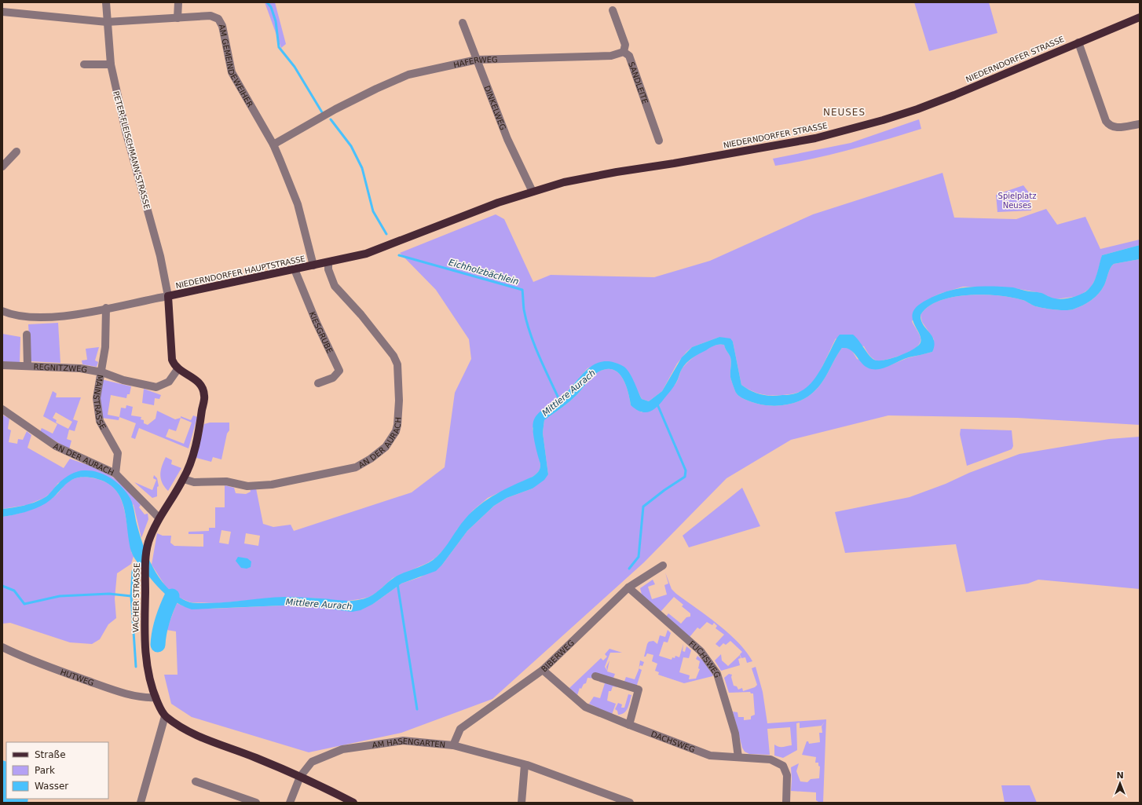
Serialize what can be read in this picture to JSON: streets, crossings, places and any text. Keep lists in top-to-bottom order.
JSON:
{
  "streets": {
    "main road": ["NIEDERNDORFER STRASSE", "NIEDERNDORFER HAUPTSTRASSE", "VACHER STRASSE"],
    "street": [
      "HAFERWEG",
      "AM GEMEINDEWEIHER",
      "SANDLEITE",
      "DINKELWEG",
      "PETER-FLEISCHMANN-STRASSE",
      "KIESGRUBE",
      "REGNITZWEG",
      "MAINSTRASSE",
      "AN DER AURACH",
      "BIBERWEG",
      "FUCHSWEG",
      "HUTWEG",
      "DACHSWEG",
      "AM HASENGARTEN"
    ]
  },
  "crossings": [
    ["NIEDERNDORFER STRASSE", "DINKELWEG"],
    ["NIEDERNDORFER STRASSE", "NIEDERNDORFER HAUPTSTRASSE"],
    ["HAFERWEG", "AM GEMEINDEWEIHER"],
    ["HAFERWEG", "SANDLEITE"],
    ["HAFERWEG", "DINKELWEG"],
    ["AM GEMEINDEWEIHER", "PETER-FLEISCHMANN-STRASSE"],
    ["AM GEMEINDEWEIHER", "NIEDERNDORFER HAUPTSTRASSE"],
    ["PETER-FLEISCHMANN-STRASSE", "NIEDERNDORFER HAUPTSTRASSE"],
    ["NIEDERNDORFER HAUPTSTRASSE", "KIESGRUBE"],
    ["NIEDERNDORFER HAUPTSTRASSE", "MAINSTRASSE"],
    ["NIEDERNDORFER HAUPTSTRASSE", "AN DER AURACH"],
    ["REGNITZWEG", "MAINSTRASSE"],
    ["REGNITZWEG", "VACHER STRASSE"],
    ["MAINSTRASSE", "AN DER AURACH"],
    ["AN DER AURACH", "VACHER STRASSE"],
    ["VACHER STRASSE", "HUTWEG"],
    ["BIBERWEG", "FUCHSWEG"],
    ["BIBERWEG", "DACHSWEG"],
    ["BIBERWEG", "AM HASENGARTEN"],
    ["FUCHSWEG", "DACHSWEG"]
  ],
  "districts": ["NEUSES"],
  "water": ["Eichholzbächlein", "Mittlere Aurach"],
  "parks": ["Spielplatz Neuses"],
  "legend": ["Straße", "Park", "Wasser"],
  "north": "top"
}
